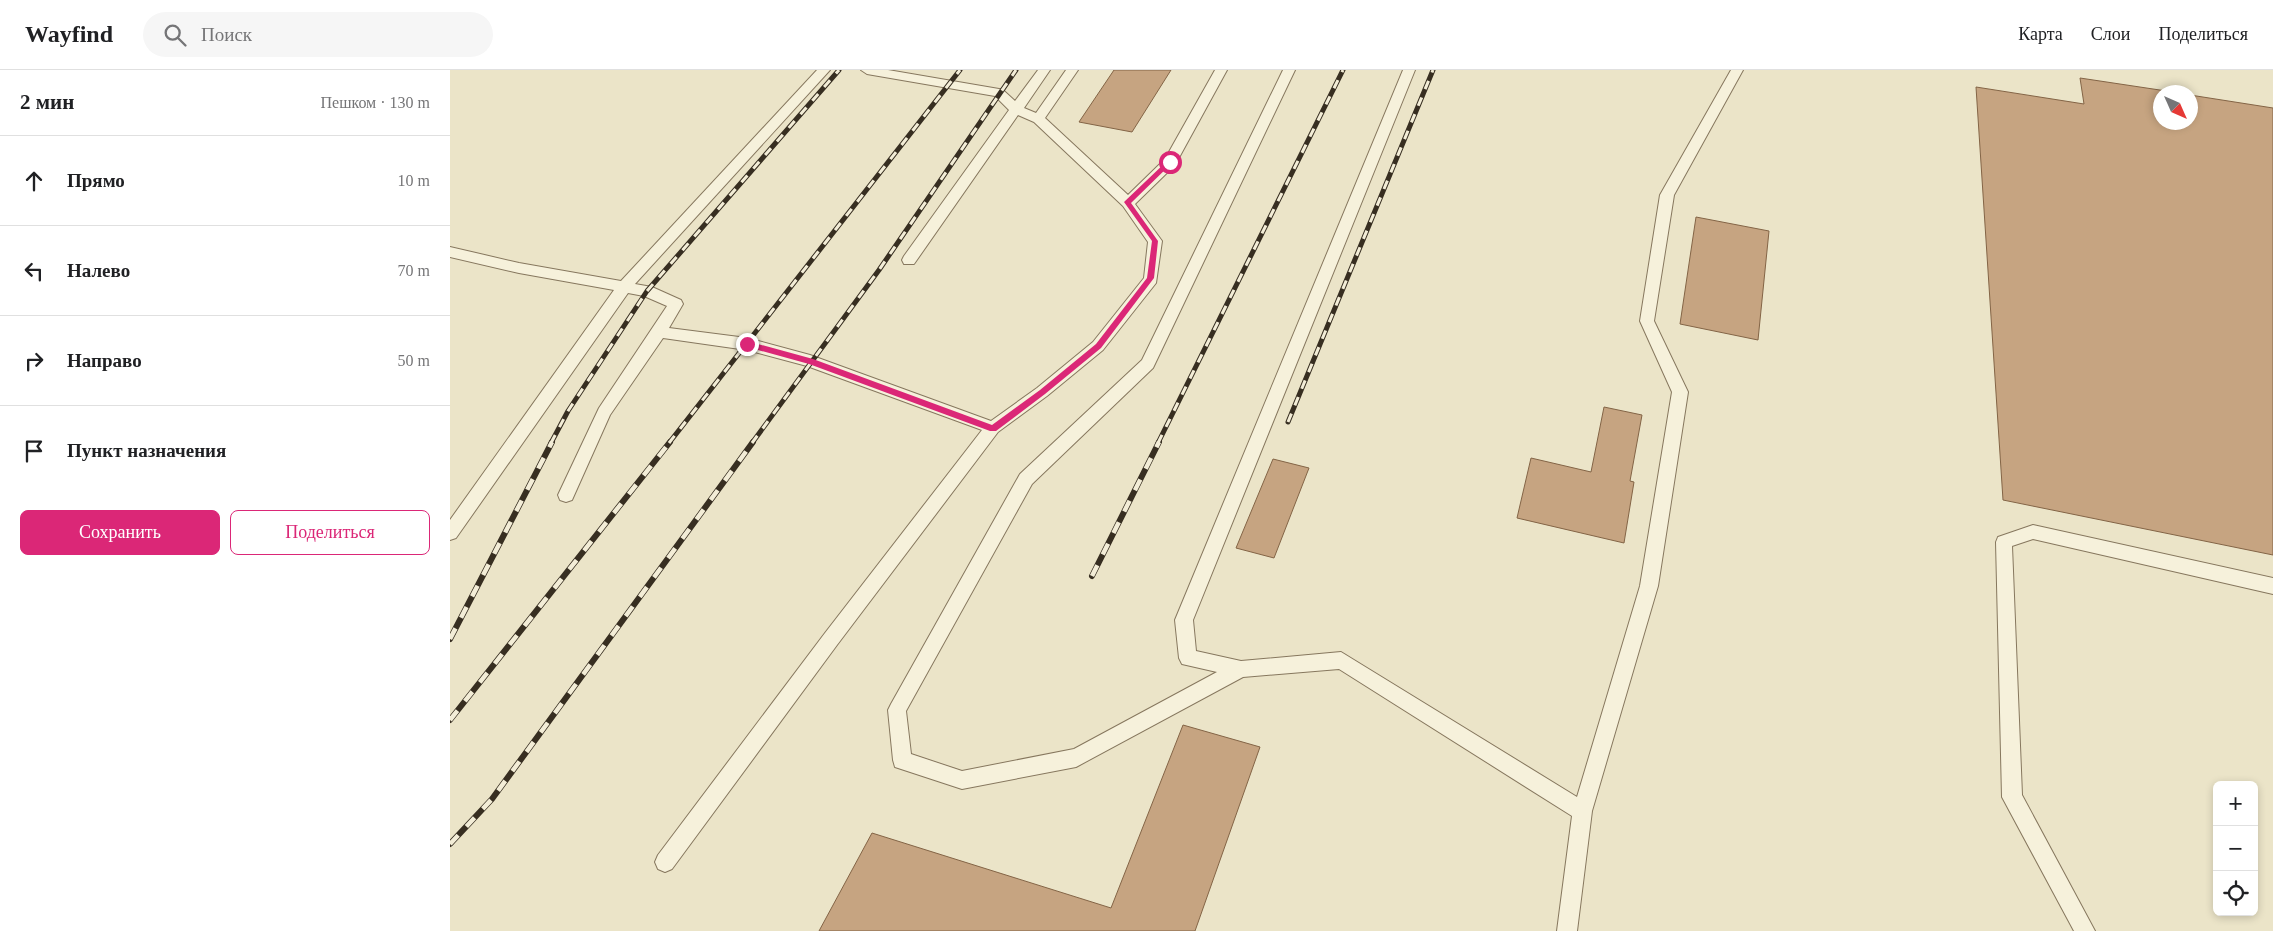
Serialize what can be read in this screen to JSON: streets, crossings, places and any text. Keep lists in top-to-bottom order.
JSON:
{
  "north": "bottom right",
  "page": {
    "header": "Wayfind",
    "search": "Поиск",
    "nav": ["Карта", "Слои", "Поделиться"],
    "heading": ["2 мин", "Пешком · 130 m"],
    "list": [
      ["Прямо", "10 m"],
      ["Налево", "70 m"],
      ["Направо", "50 m"],
      "Пункт назначения"
    ],
    "buttons": ["Сохранить", "Поделиться"],
    "map_buttons": ["+", "−"]
  }
}
